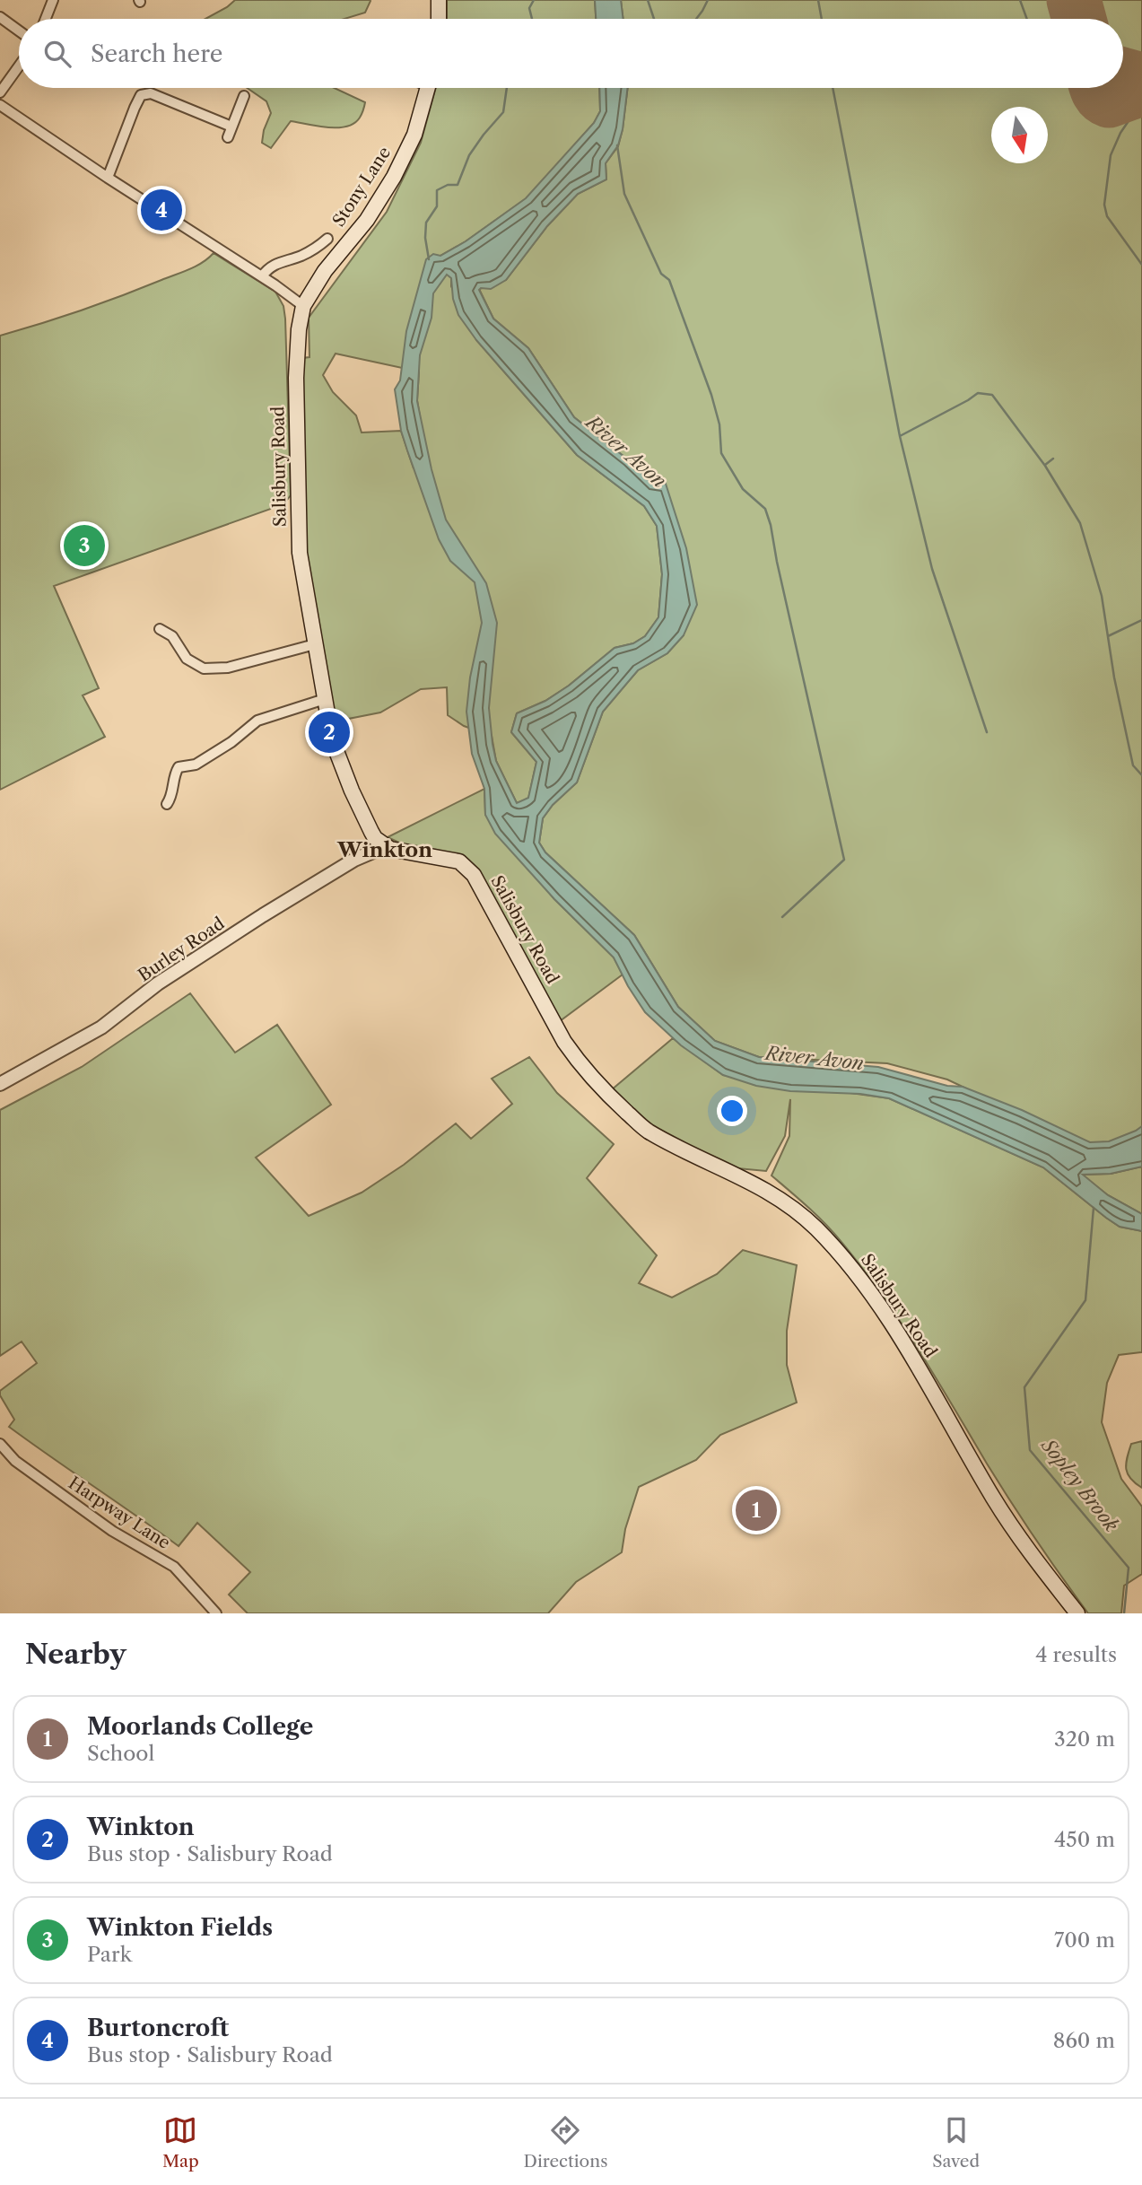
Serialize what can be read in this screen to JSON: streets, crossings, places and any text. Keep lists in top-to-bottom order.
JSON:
{
  "streets": {
    "main road": ["Stony Lane", "Salisbury Road"],
    "street": ["Burley Road", "Harpway Lane"]
  },
  "crossings": [
    ["Stony Lane", "Salisbury Road"],
    ["Salisbury Road", "Burley Road"]
  ],
  "districts": ["Winkton"],
  "water": ["River Avon", "Sopley Brook"],
  "north": "bottom",
  "page": {
    "search": "Search here",
    "pins": [
      "4",
      "3",
      "2",
      "1"
    ],
    "heading": ["Nearby", "4 results"],
    "list": [
      {
        "mark": "1",
        "name": "Moorlands College",
        "note": "School",
        "value": "320 m"
      },
      {
        "mark": "2",
        "name": "Winkton",
        "note": "Bus stop · Salisbury Road",
        "value": "450 m"
      },
      {
        "mark": "3",
        "name": "Winkton Fields",
        "note": "Park",
        "value": "700 m"
      },
      {
        "mark": "4",
        "name": "Burtoncroft",
        "note": "Bus stop · Salisbury Road",
        "value": "860 m"
      }
    ],
    "nav": ["Map", "Directions", "Saved"]
  }
}
